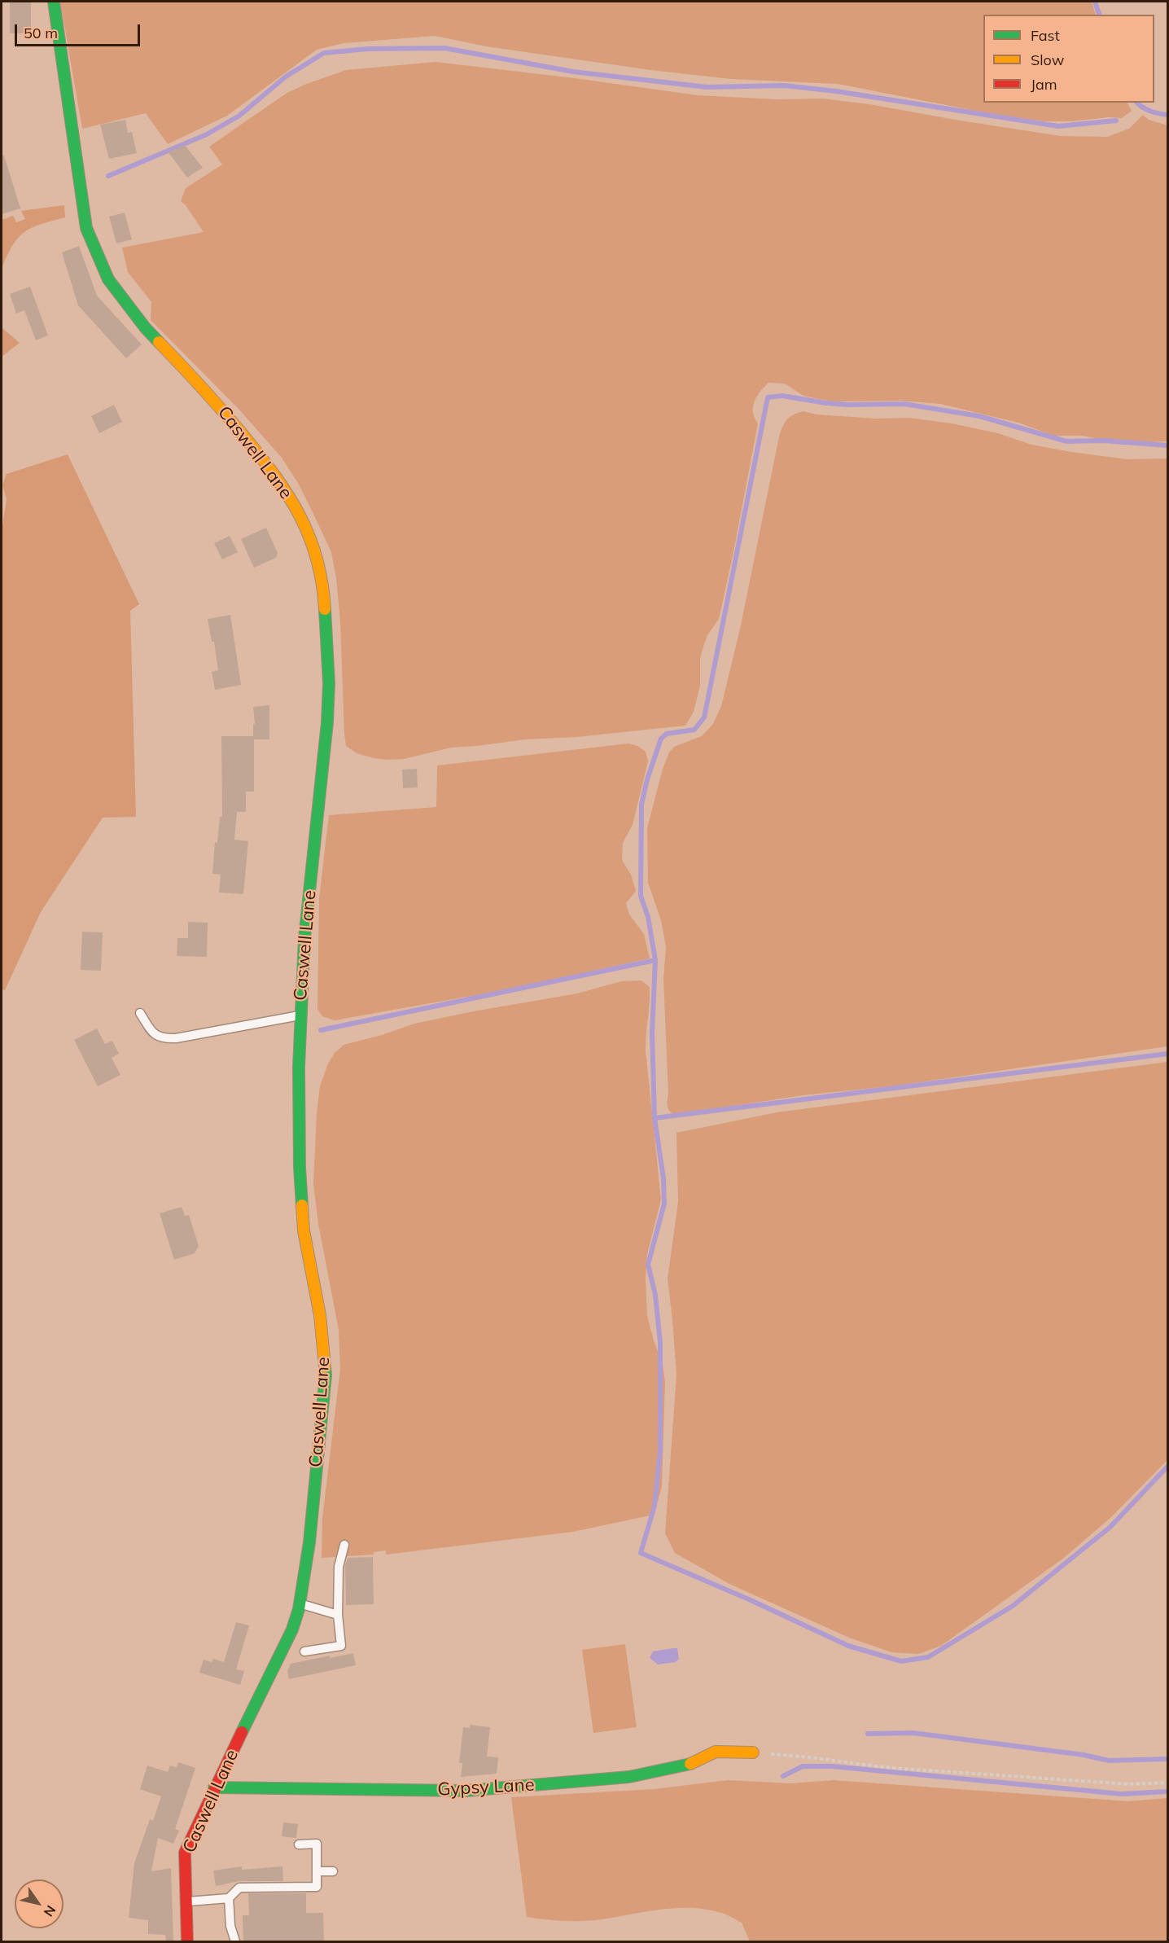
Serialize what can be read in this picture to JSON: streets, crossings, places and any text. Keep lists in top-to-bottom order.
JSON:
{
  "streets": {
    "street": ["Caswell Lane", "Gypsy Lane"]
  },
  "crossings": [
    ["Caswell Lane", "Gypsy Lane"]
  ],
  "legend": ["Fast", "Slow", "Jam"],
  "scale_bar": "50 m",
  "north": "bottom right"
}
